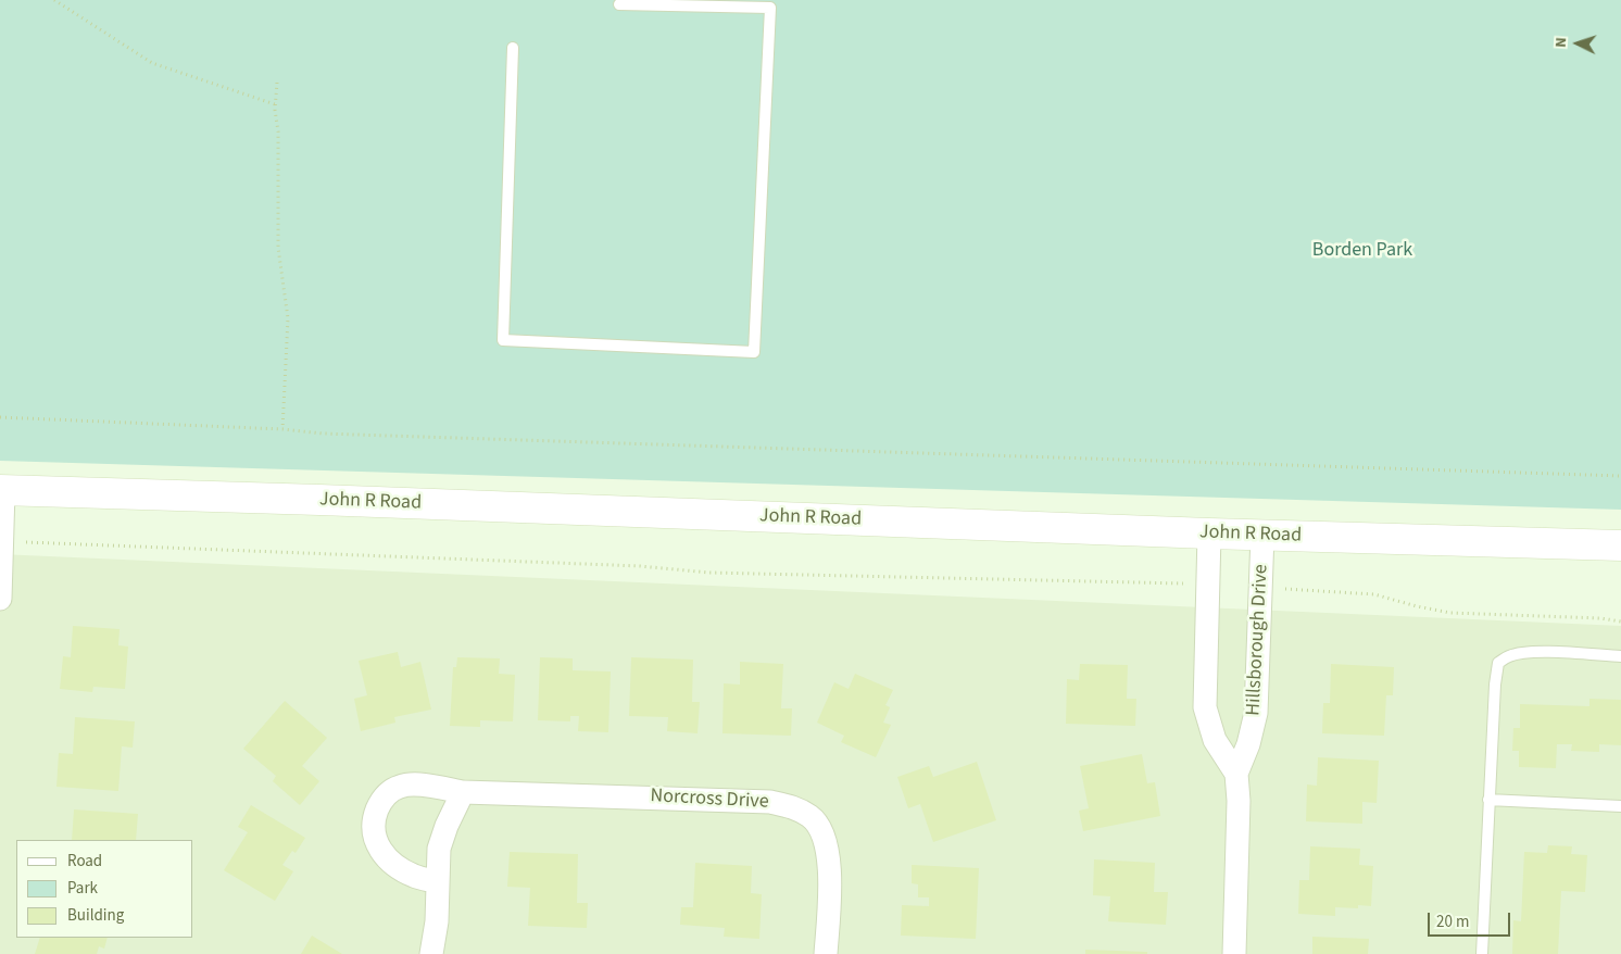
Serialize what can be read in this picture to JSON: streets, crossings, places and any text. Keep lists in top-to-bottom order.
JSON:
{
  "streets": {
    "main road": ["John R Road"],
    "street": ["Hillsborough Drive", "Norcross Drive"]
  },
  "crossings": [
    ["John R Road", "Hillsborough Drive"]
  ],
  "parks": ["Borden Park"],
  "legend": ["Road", "Park", "Building"],
  "scale_bar": "20 m",
  "north": "left"
}
